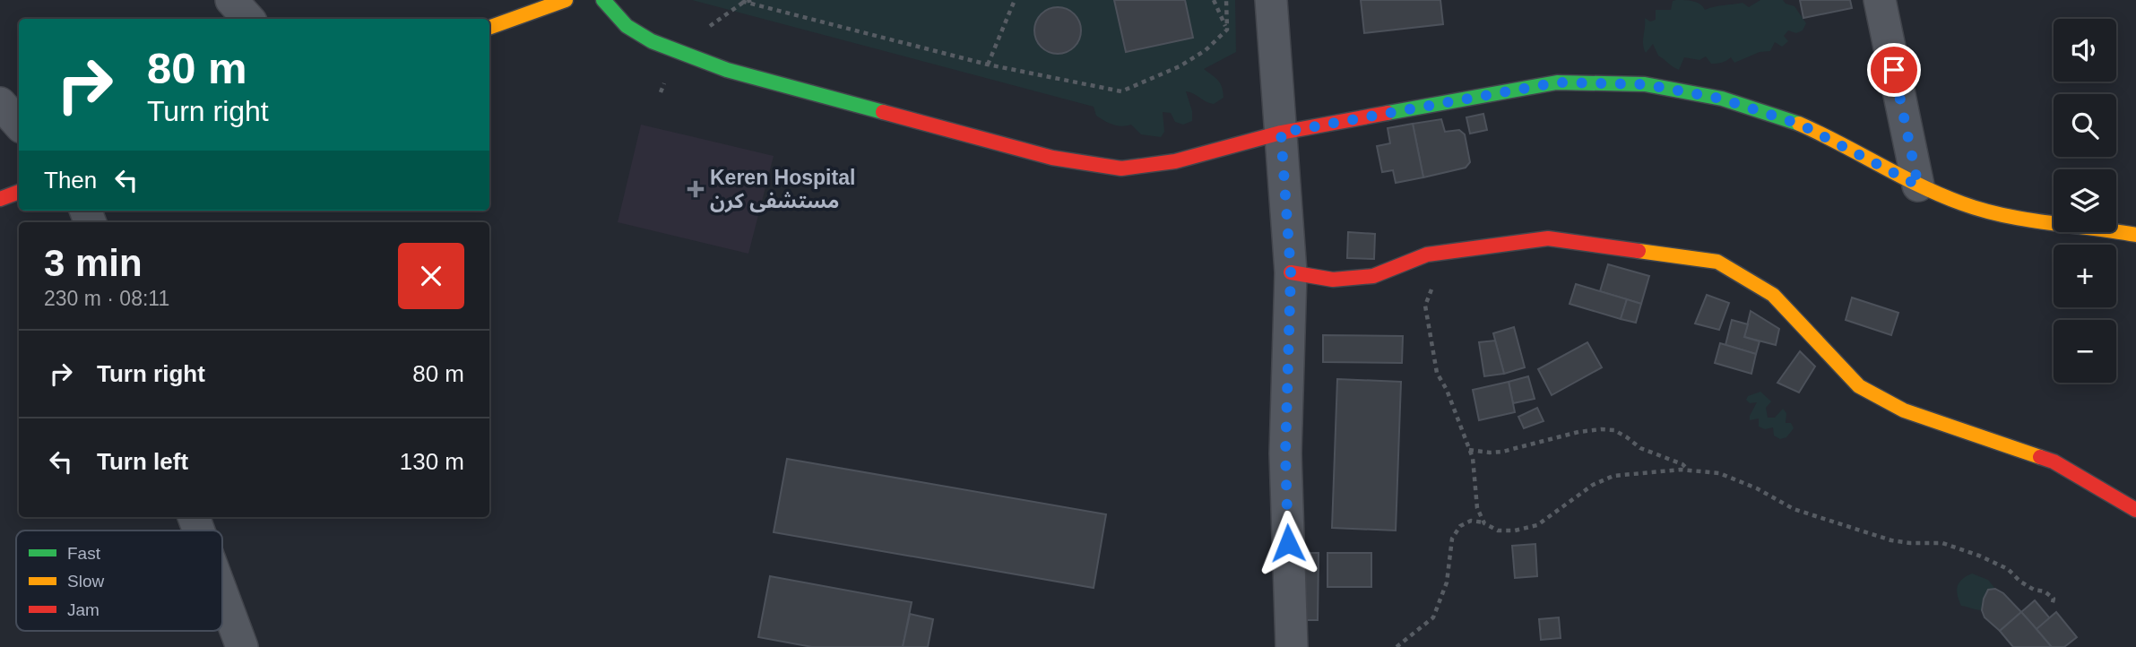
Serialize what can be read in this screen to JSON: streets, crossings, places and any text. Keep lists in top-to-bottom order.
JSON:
{
  "places": {
    "health": ["Keren Hospital مستشفى كرن"]
  },
  "legend": ["Fast", "Slow", "Jam"],
  "page": {
    "map_buttons": ["+", "−"],
    "turn": ["80 m", "Turn right"],
    "then": "Then",
    "heading": ["3 min", "230 m · 08:11"],
    "list": [
      {
        "name": "Turn right",
        "value": "80 m"
      },
      {
        "name": "Turn left",
        "value": "130 m"
      }
    ]
  }
}
